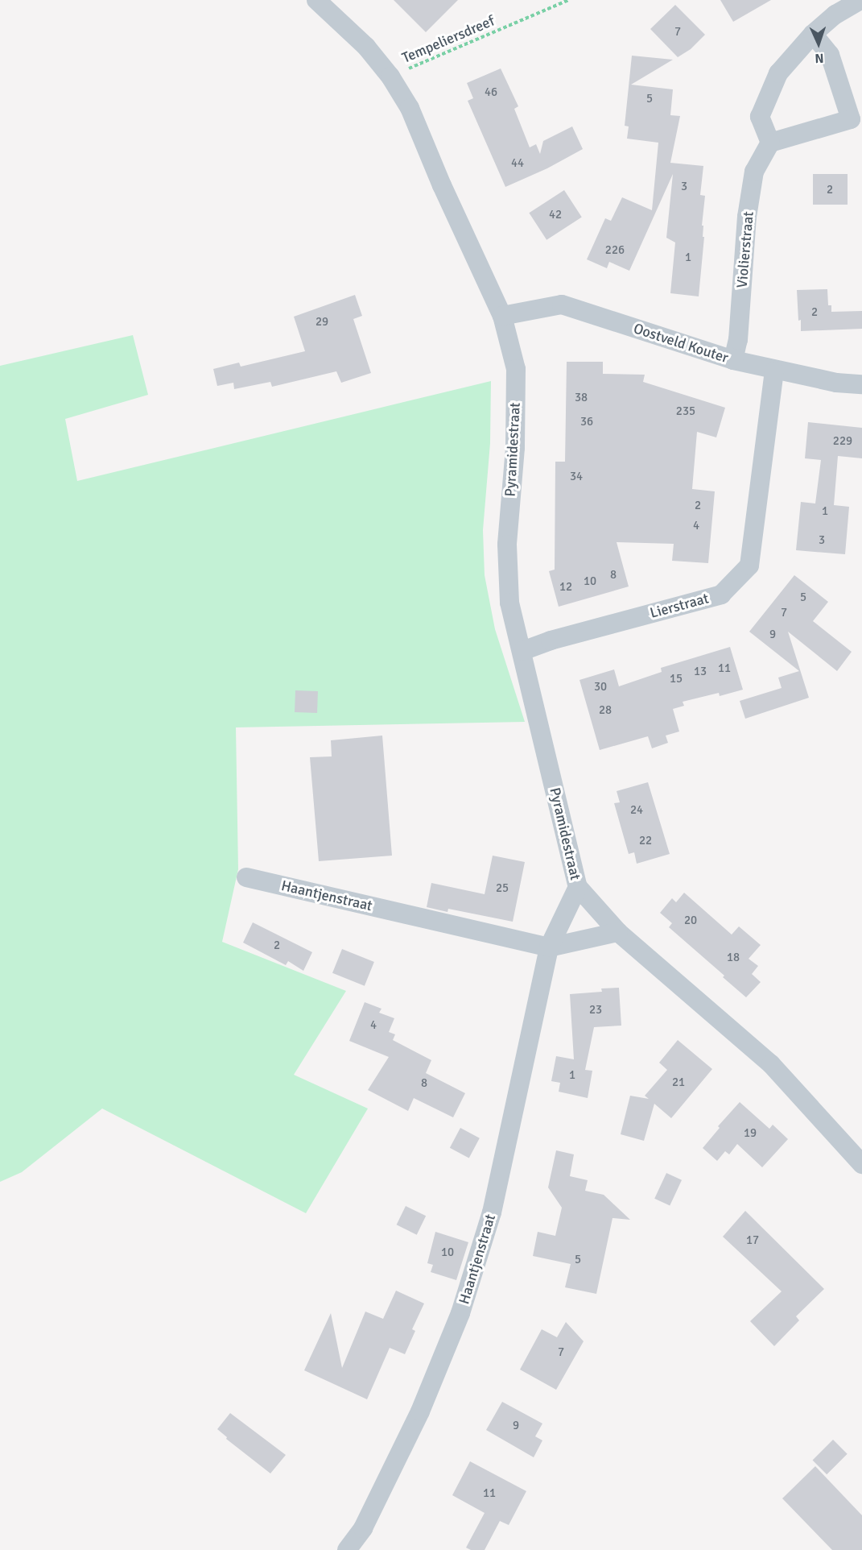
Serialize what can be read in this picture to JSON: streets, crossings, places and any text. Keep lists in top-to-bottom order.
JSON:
{
  "streets": {
    "street": [
      "Violierstraat",
      "Oostveld Kouter",
      "Pyramidestraat",
      "Lierstraat",
      "Haantjenstraat"
    ],
    "path": ["Tempeliersdreef"]
  },
  "crossings": [
    ["Tempeliersdreef", "Pyramidestraat"],
    ["Violierstraat", "Oostveld Kouter"],
    ["Oostveld Kouter", "Pyramidestraat"],
    ["Oostveld Kouter", "Lierstraat"],
    ["Pyramidestraat", "Lierstraat"],
    ["Pyramidestraat", "Haantjenstraat"]
  ],
  "house_numbers": [
    "7",
    "46",
    "5",
    "44",
    "3",
    "2",
    "42",
    "226",
    "1",
    "2",
    "29",
    "38",
    "235",
    "36",
    "229",
    "34",
    "2",
    "1",
    "4",
    "3",
    "8",
    "10",
    "12",
    "5",
    "7",
    "9",
    "11",
    "13",
    "15",
    "30",
    "28",
    "24",
    "22",
    "25",
    "20",
    "2",
    "18",
    "23",
    "4",
    "1",
    "21",
    "8",
    "19",
    "17",
    "10",
    "5",
    "7",
    "9",
    "11"
  ],
  "north": "bottom"
}
